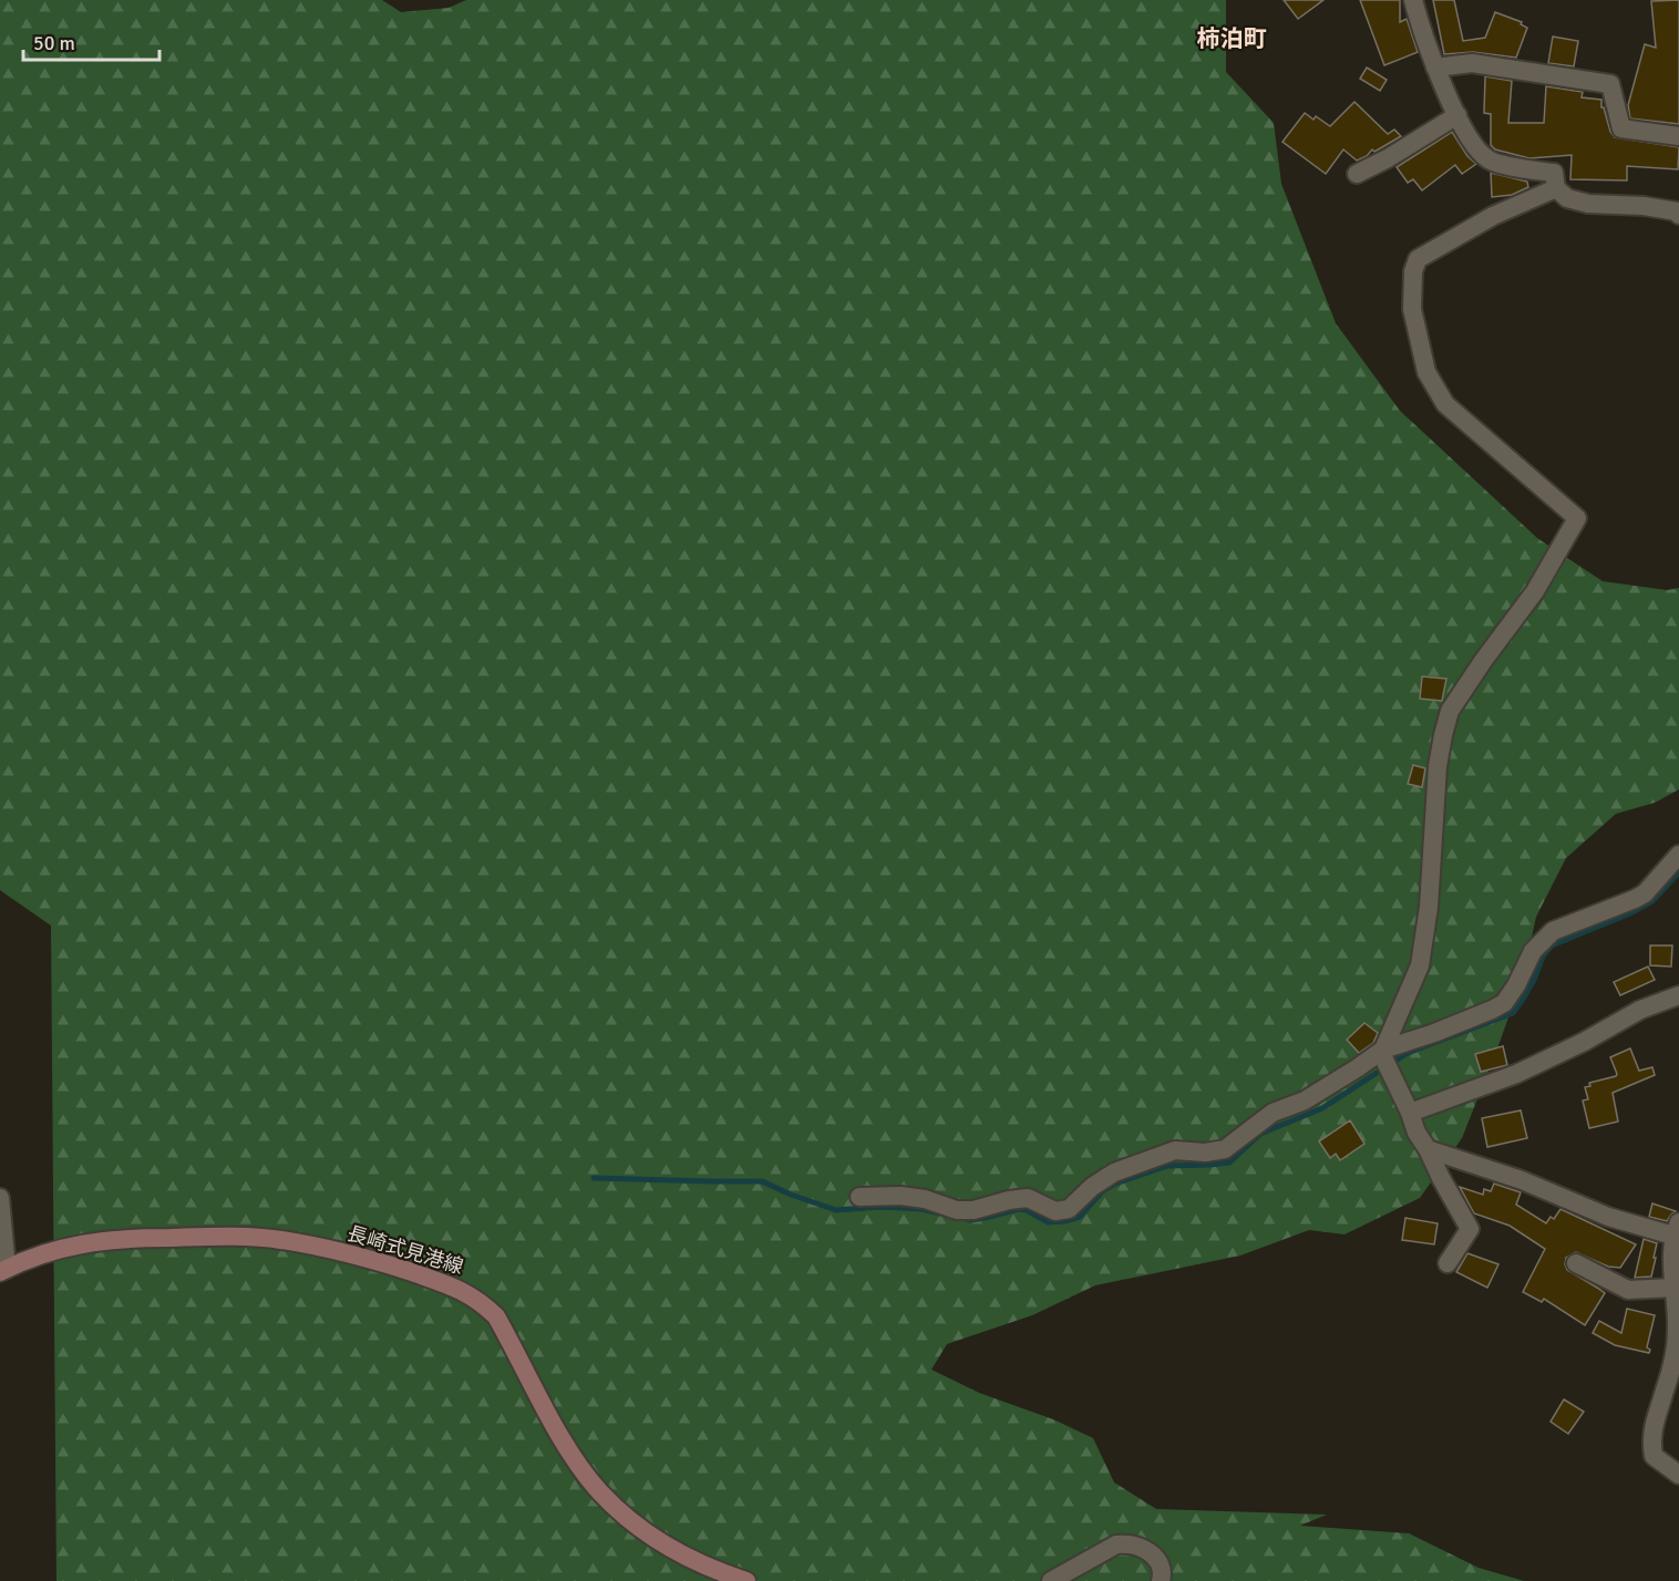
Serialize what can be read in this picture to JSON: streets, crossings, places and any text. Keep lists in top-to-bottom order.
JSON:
{
  "streets": {
    "main road": ["長崎式見港線"]
  },
  "districts": ["柿泊町"],
  "scale_bar": "50 m"
}
